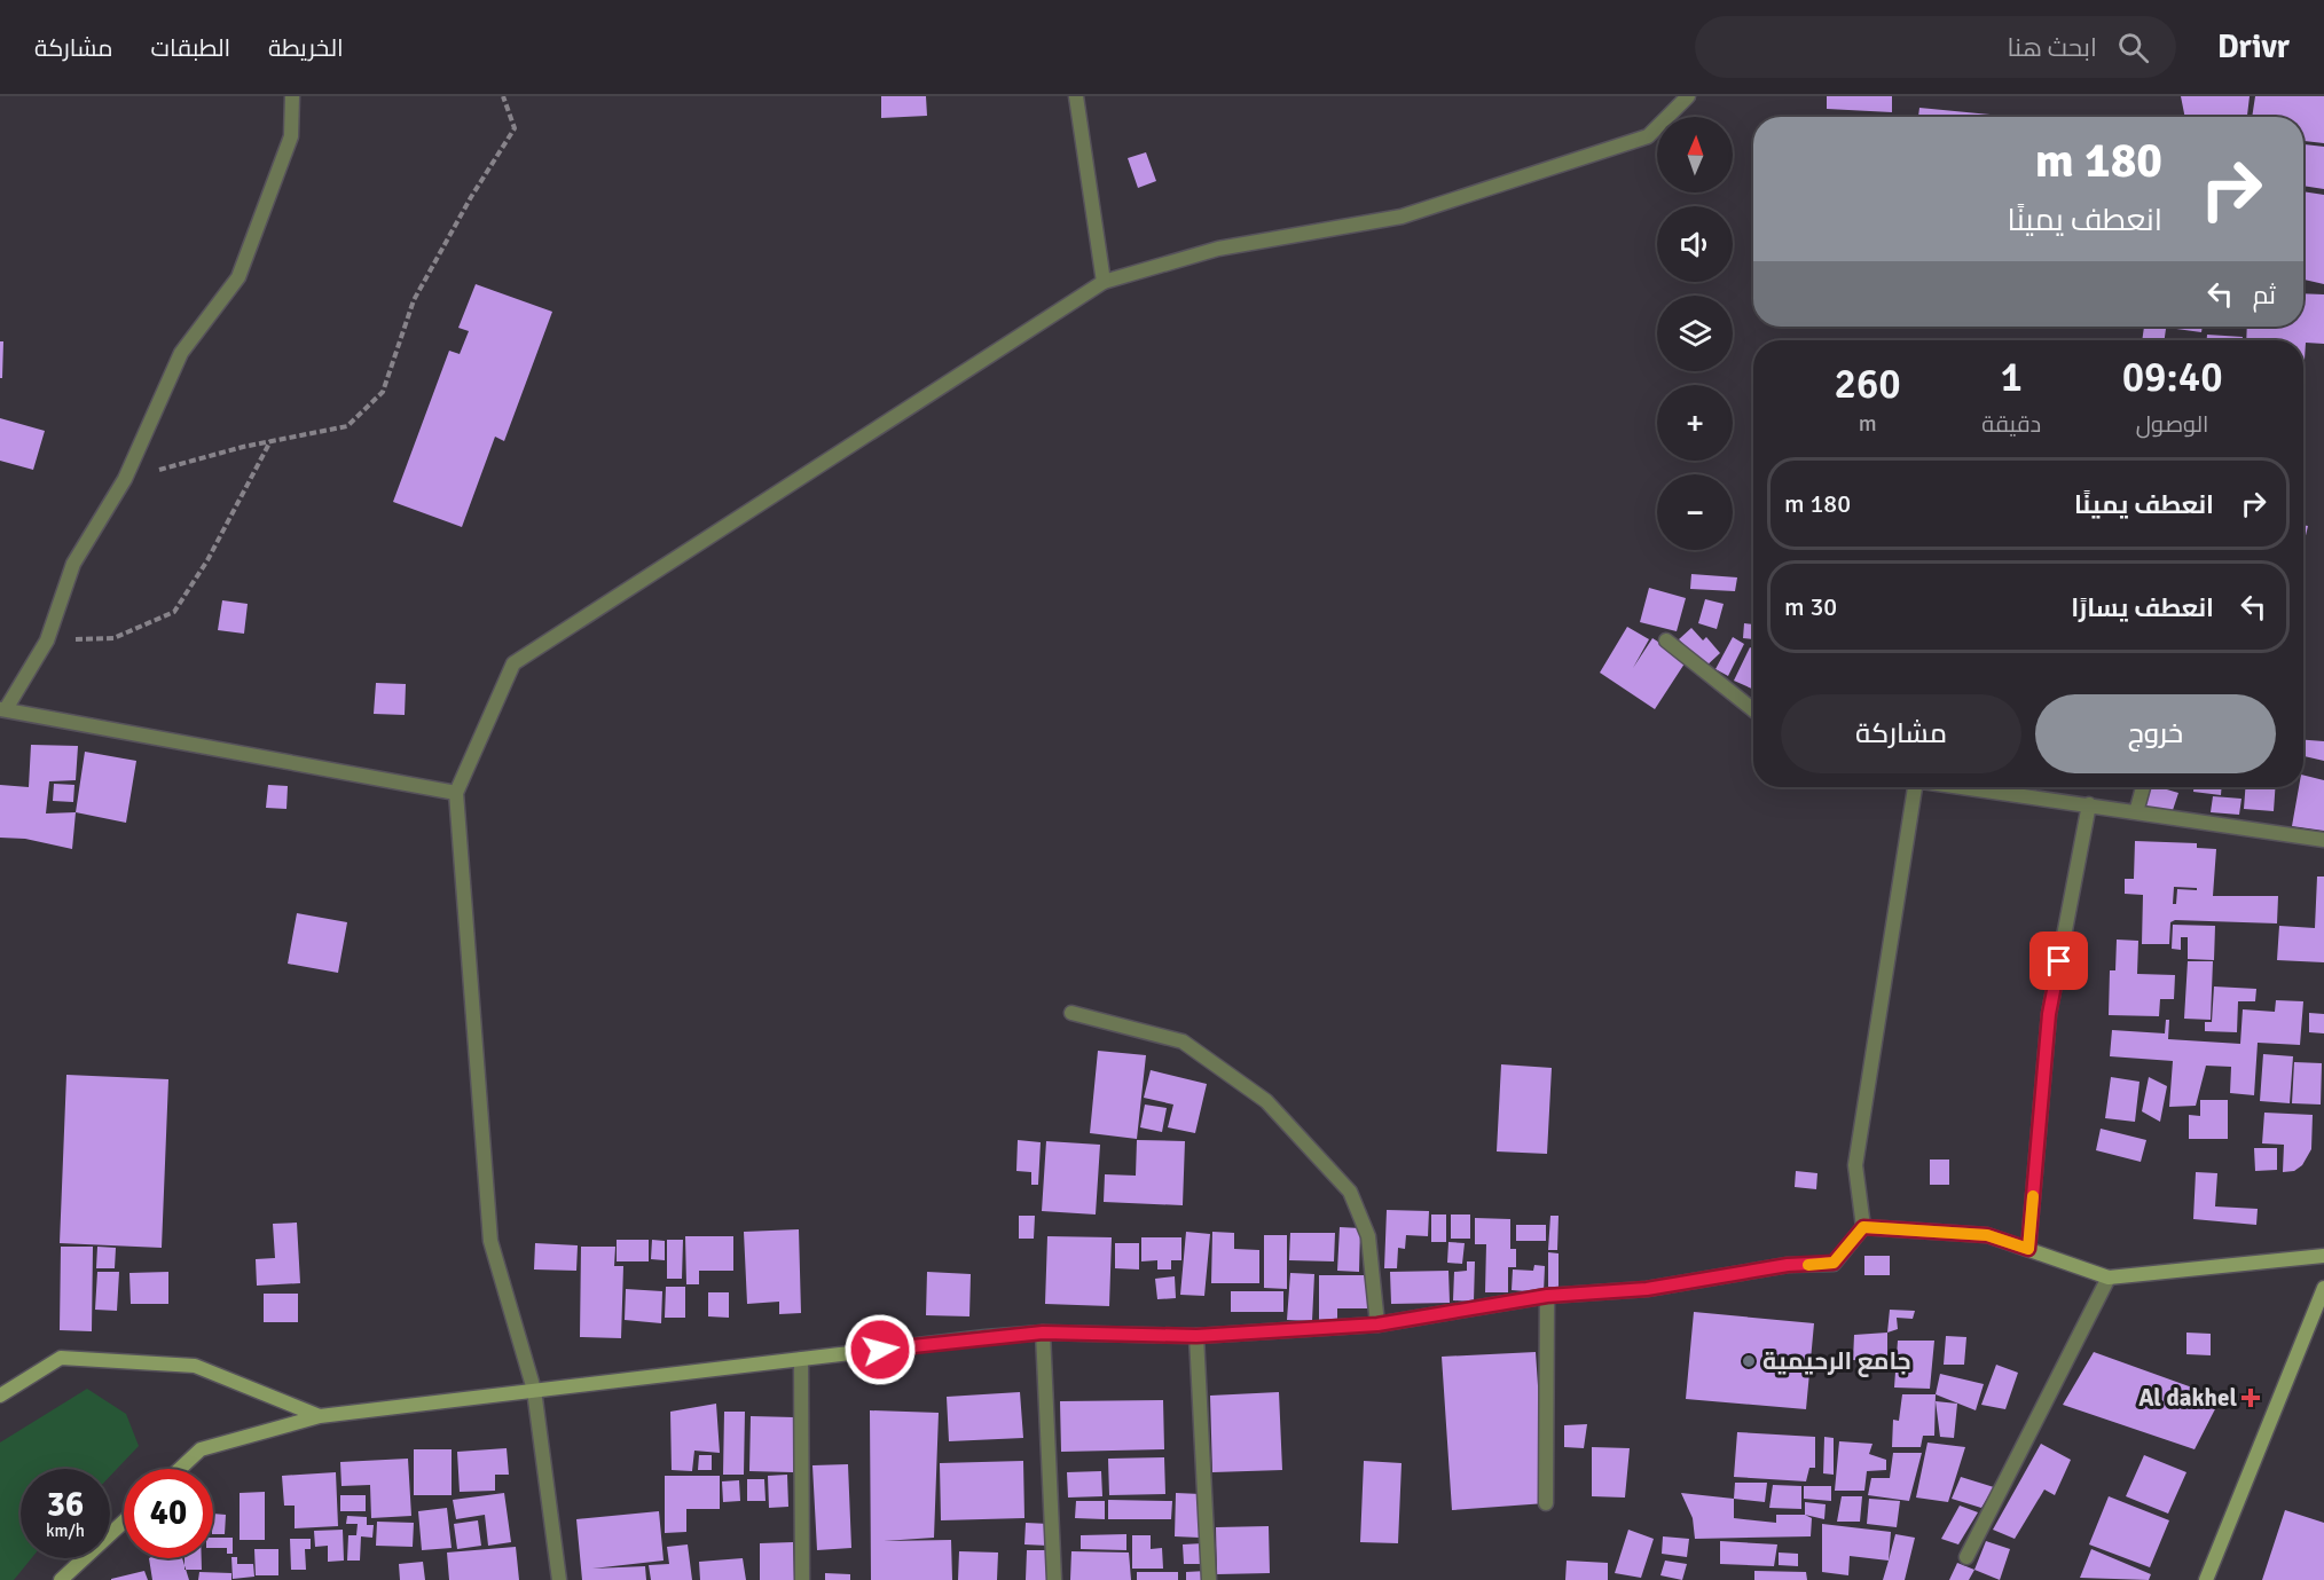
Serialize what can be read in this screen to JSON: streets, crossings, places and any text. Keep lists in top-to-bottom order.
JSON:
{
  "places": {
    "other": ["جامع الرحيمية"],
    "health": ["Al dakhel"]
  },
  "north": "top",
  "page": {
    "header": "Drivr",
    "search": "ابحث هنا",
    "nav": ["الخريطة", "الطبقات", "مشاركة"],
    "map_buttons": ["+", "−"],
    "turn": ["180 m", "انعطف يمينًا"],
    "then": "ثم",
    "eta": [
      "09:40",
      "الوصول",
      "1",
      "دقيقة",
      "260",
      "m"
    ],
    "list": [
      {
        "name": "انعطف يمينًا",
        "value": "180 m"
      },
      {
        "name": "انعطف يسارًا",
        "value": "30 m"
      }
    ],
    "buttons": ["خروج", "مشاركة"],
    "speed": "36 km/h",
    "limit": "40"
  }
}
